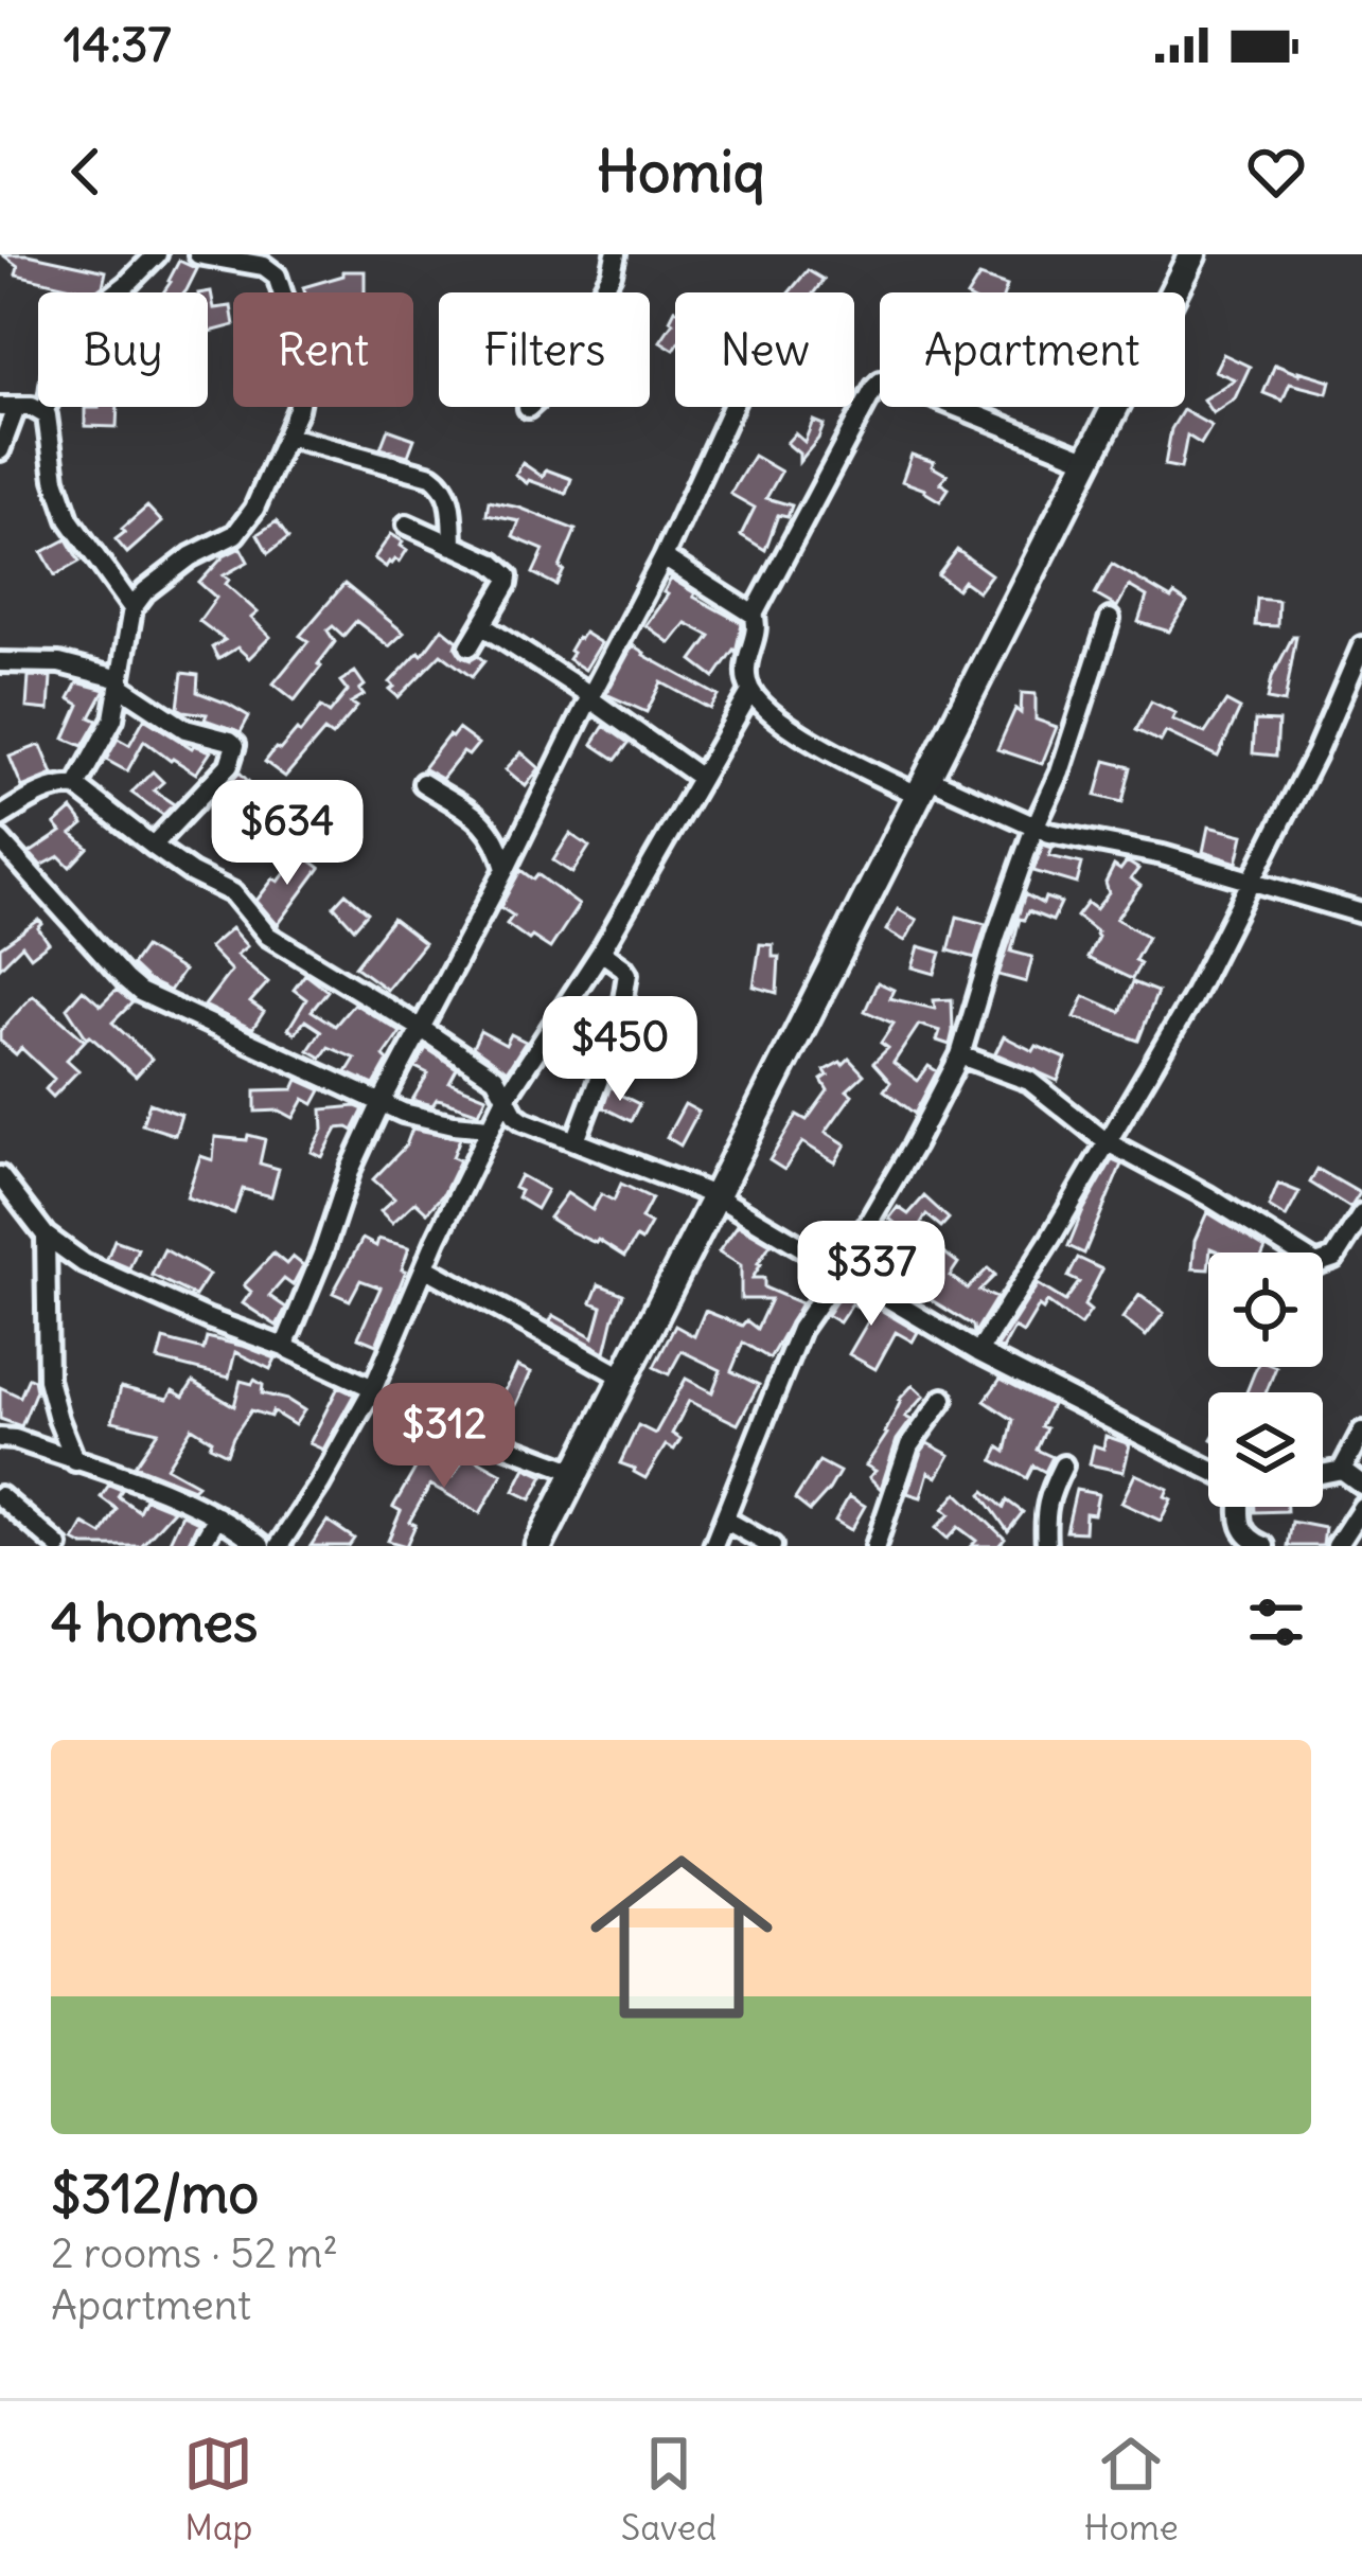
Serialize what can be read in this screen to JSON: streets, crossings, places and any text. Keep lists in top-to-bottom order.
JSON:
{
  "page": {
    "status": "14:37",
    "header": "Homiq",
    "chip": [
      "Buy",
      "Rent",
      "Filters",
      "New",
      "Apartment"
    ],
    "price": [
      "$634",
      "$450",
      "$337",
      "$312"
    ],
    "heading": "4 homes",
    "list": [
      {
        "name": "$312/mo",
        "note": "2 rooms · 52 m² · Apartment"
      }
    ],
    "tabs": ["Map", "Saved", "Home"]
  }
}
